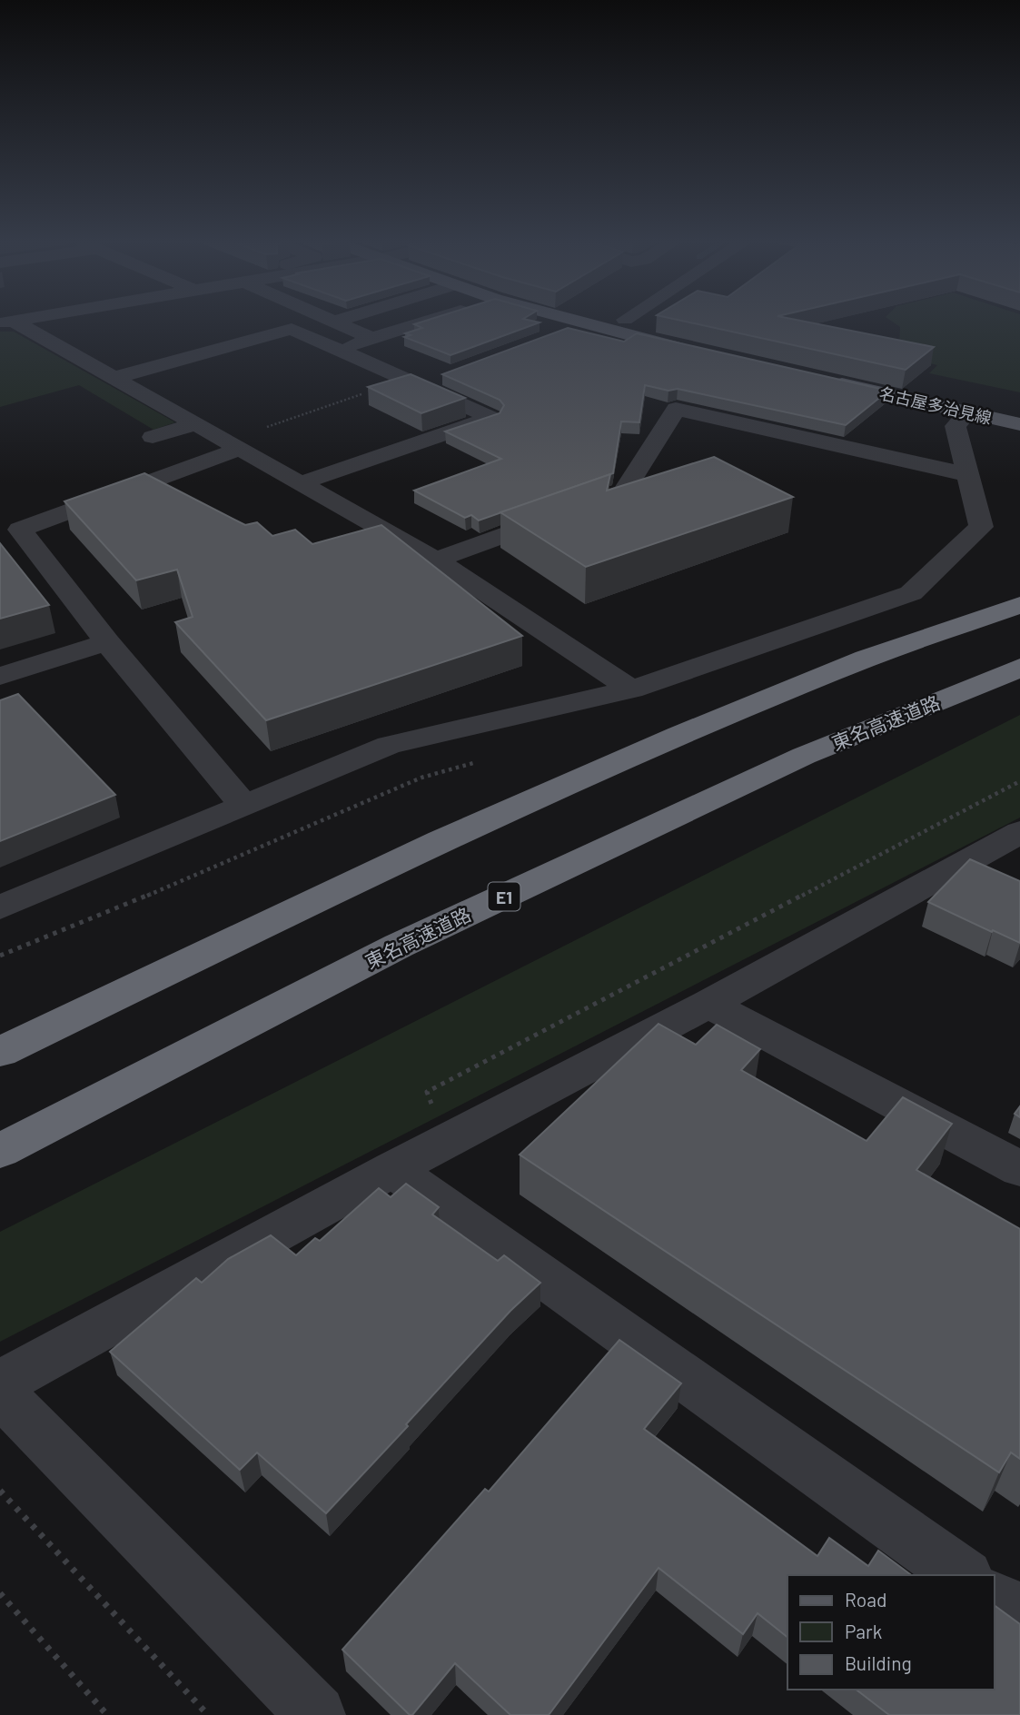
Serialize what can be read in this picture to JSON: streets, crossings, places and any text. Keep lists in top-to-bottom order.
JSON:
{
  "streets": {
    "highway": ["東名高速道路", "E1"],
    "main road": ["名古屋多治見線"]
  },
  "legend": ["Road", "Park", "Building"]
}
